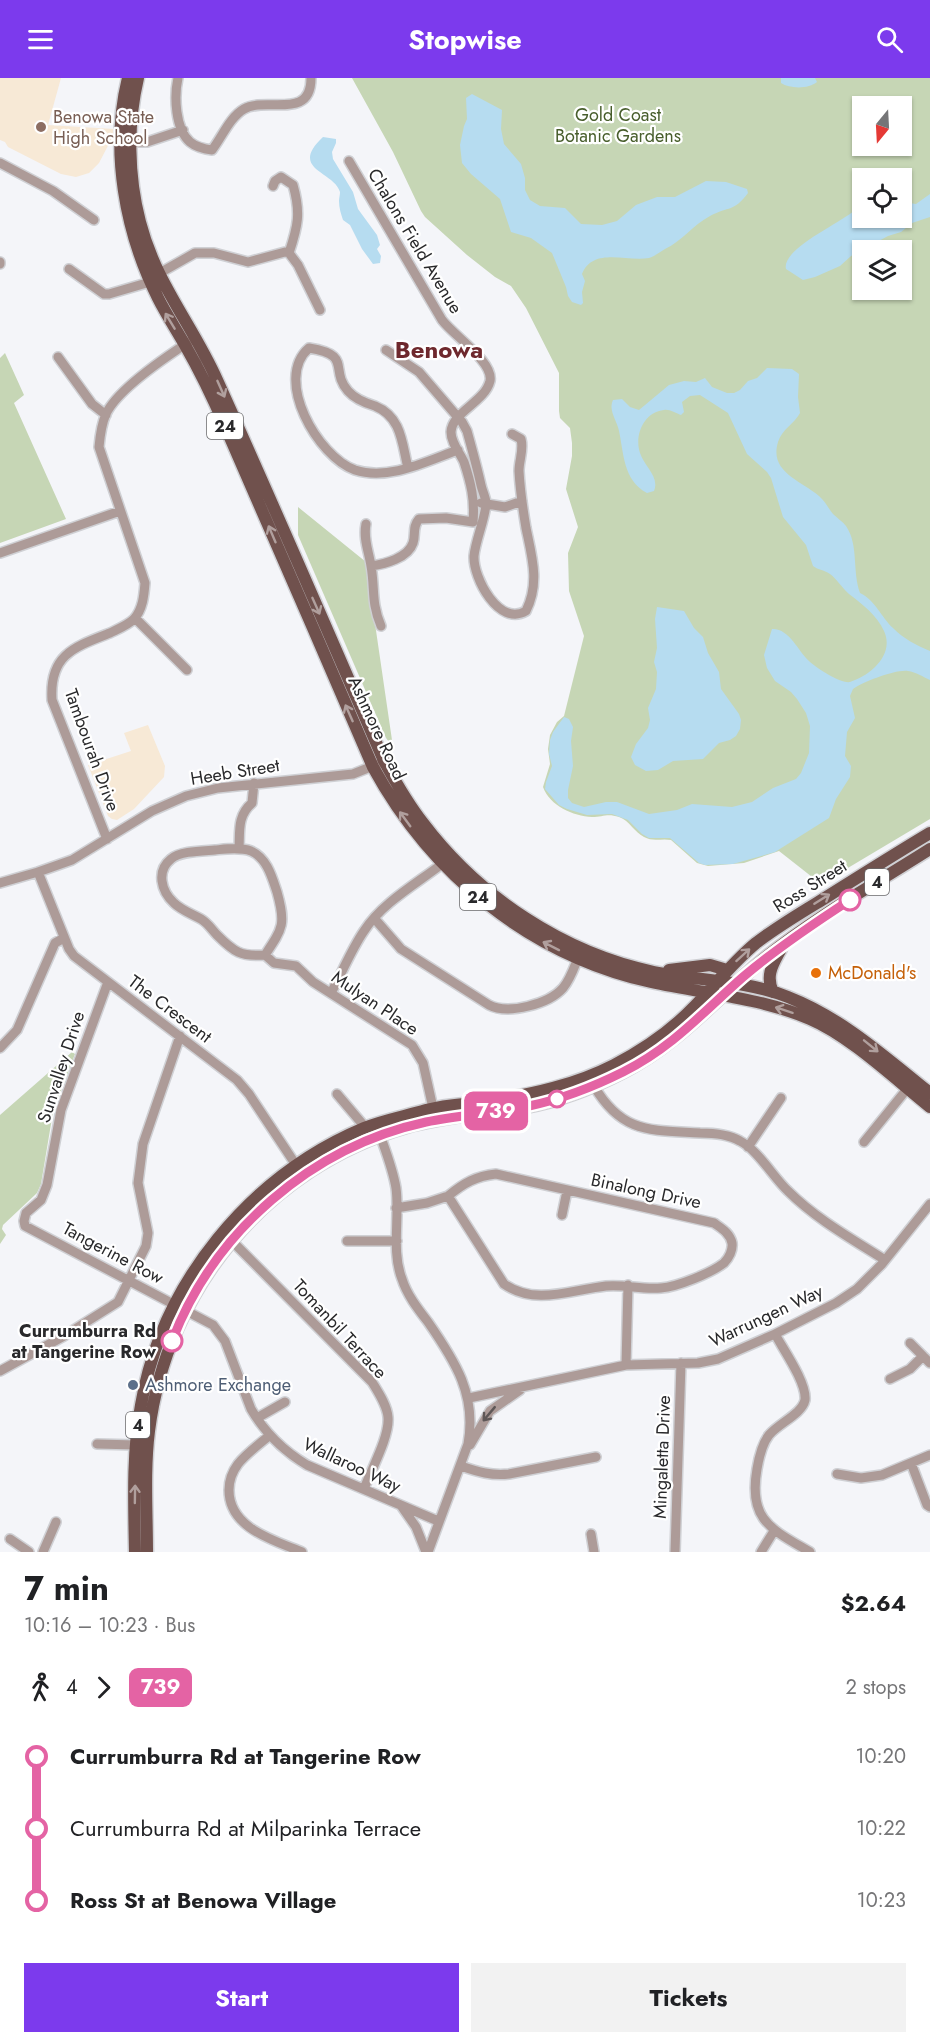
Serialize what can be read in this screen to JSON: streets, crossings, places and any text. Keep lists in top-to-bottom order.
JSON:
{
  "streets": {
    "main road": [
      "24",
      "Ashmore Road",
      "4",
      "Ross Street"
    ],
    "street": [
      "Chalons Field Avenue",
      "Tambourah Drive",
      "Heeb Street",
      "Mulyan Place",
      "The Crescent",
      "Sunvalley Drive",
      "Binalong Drive",
      "Tangerine Row",
      "Warrungen Way",
      "Tomanbil Terrace",
      "Mingaletta Drive",
      "Wallaroo Way"
    ]
  },
  "crossings": [
    ["Ashmore Road", "Heeb Street"],
    ["Ashmore Road", "4"],
    ["Ashmore Road", "Ross Street"],
    ["Tambourah Drive", "Heeb Street"],
    ["Heeb Street", "The Crescent"],
    ["4", "Ross Street"],
    ["4", "Mulyan Place"],
    ["4", "The Crescent"],
    ["4", "Tangerine Row"],
    ["4", "Tomanbil Terrace"],
    ["4", "Wallaroo Way"],
    ["The Crescent", "Sunvalley Drive"],
    ["Sunvalley Drive", "Tangerine Row"],
    ["Tangerine Row", "Wallaroo Way"],
    ["Warrungen Way", "Mingaletta Drive"],
    ["Tomanbil Terrace", "Wallaroo Way"]
  ],
  "districts": ["Benowa"],
  "parks": ["Gold Coast Botanic Gardens"],
  "places": [
    "Benowa State High School",
    "McDonald's",
    "Currumburra Rd at Tangerine Row",
    "Ashmore Exchange"
  ],
  "lines": ["bus line 739"],
  "north": "bottom",
  "page": {
    "header": "Stopwise",
    "on_map": "739",
    "heading": ["7 min", "10:16 – 10:23 · Bus", "$2.64"],
    "legs": ["4", "739", "2 stops"],
    "list": [
      {
        "name": "Currumburra Rd at Tangerine Row",
        "value": "10:20"
      },
      {
        "name": "Currumburra Rd at Milparinka Terrace",
        "value": "10:22"
      },
      {
        "name": "Ross St at Benowa Village",
        "value": "10:23"
      }
    ],
    "buttons": ["Start", "Tickets"]
  }
}
